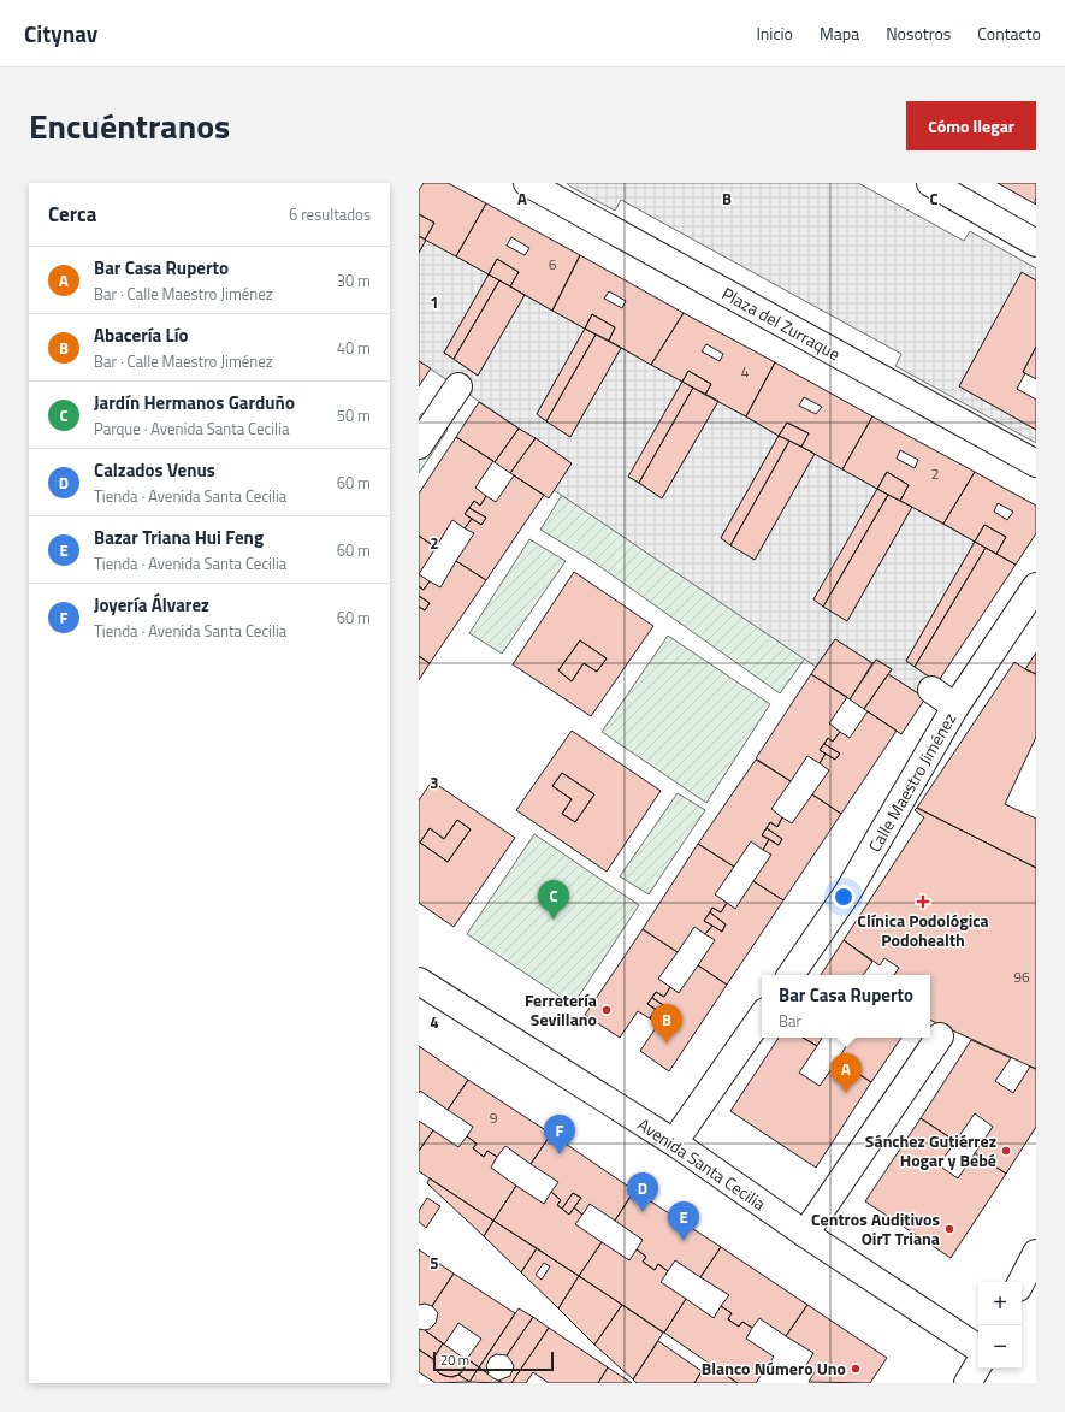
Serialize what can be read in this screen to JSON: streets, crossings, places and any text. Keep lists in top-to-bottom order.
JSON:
{
  "streets": {
    "street": ["Plaza del Zurraque", "Calle Maestro Jiménez", "Avenida Santa Cecilia"]
  },
  "places": {
    "health": ["Clínica Podológica Podohealth"],
    "other": [
      "Ferretería Sevillano",
      "Sánchez Gutiérrez Hogar y Bebé",
      "Centros Auditivos OirT Triana",
      "Blanco Número Uno"
    ]
  },
  "house_numbers": [
    "6",
    "4",
    "2",
    "96",
    "9"
  ],
  "scale_bar": "20 m",
  "page": {
    "header": "Citynav",
    "nav": [
      "Inicio",
      "Mapa",
      "Nosotros",
      "Contacto"
    ],
    "title": "Encuéntranos",
    "buttons": "Cómo llegar",
    "heading": ["Cerca", "6 resultados"],
    "list": [
      {
        "mark": "A",
        "name": "Bar Casa Ruperto",
        "note": "Bar · Calle Maestro Jiménez",
        "value": "30 m"
      },
      {
        "mark": "B",
        "name": "Abacería Lío",
        "note": "Bar · Calle Maestro Jiménez",
        "value": "40 m"
      },
      {
        "mark": "C",
        "name": "Jardín Hermanos Garduño",
        "note": "Parque · Avenida Santa Cecilia",
        "value": "50 m"
      },
      {
        "mark": "D",
        "name": "Calzados Venus",
        "note": "Tienda · Avenida Santa Cecilia",
        "value": "60 m"
      },
      {
        "mark": "E",
        "name": "Bazar Triana Hui Feng",
        "note": "Tienda · Avenida Santa Cecilia",
        "value": "60 m"
      },
      {
        "mark": "F",
        "name": "Joyería Álvarez",
        "note": "Tienda · Avenida Santa Cecilia",
        "value": "60 m"
      }
    ],
    "pins": [
      "C",
      "B",
      "A",
      "F",
      "D",
      "E"
    ],
    "popup": ["Bar Casa Ruperto", "Bar"],
    "map_buttons": ["+", "−"],
    "scale": "20 m"
  },
  "grid": {
    "columns": ["A", "B", "C"],
    "rows": [
      "1",
      "2",
      "3",
      "4",
      "5"
    ]
  }
}
